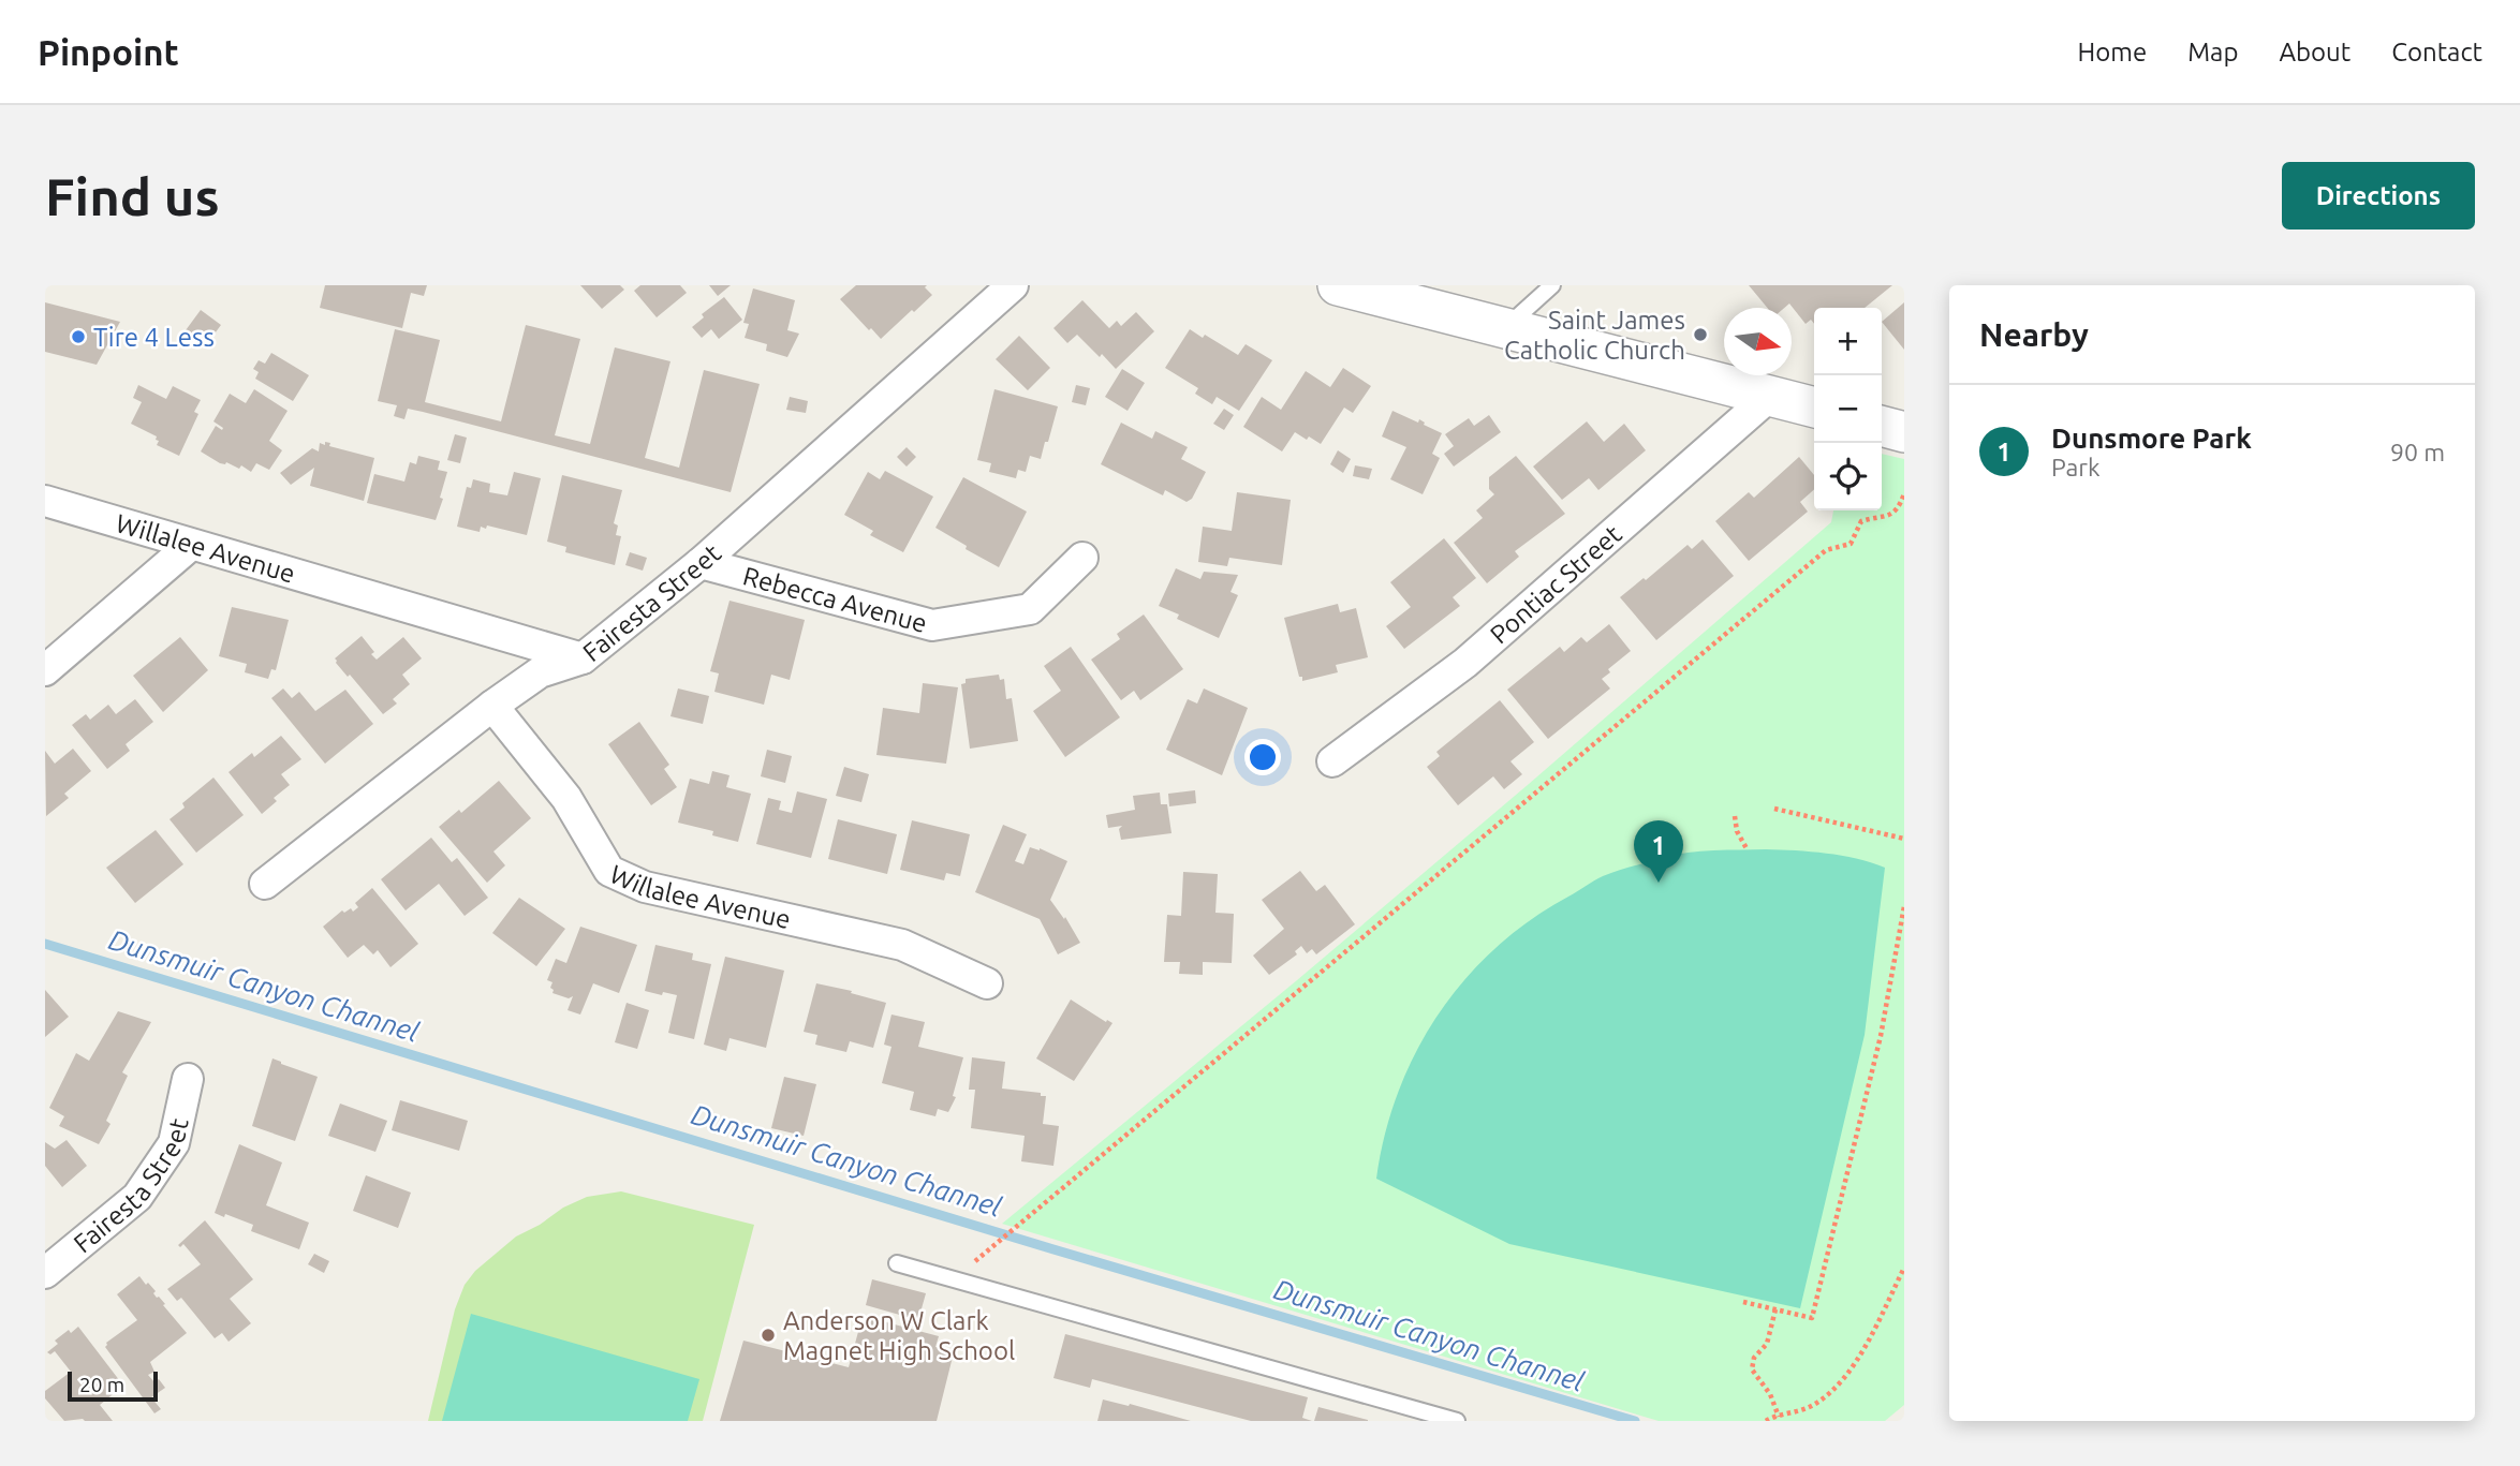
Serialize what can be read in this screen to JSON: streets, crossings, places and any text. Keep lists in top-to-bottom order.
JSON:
{
  "streets": {
    "street": [
      "Willalee Avenue",
      "Pontiac Street",
      "Rebecca Avenue",
      "Fairesta Street"
    ]
  },
  "crossings": [
    ["Willalee Avenue", "Fairesta Street"],
    ["Rebecca Avenue", "Fairesta Street"]
  ],
  "water": ["Dunsmuir Canyon Channel"],
  "places": ["Saint James Catholic Church", "Tire 4 Less", "Anderson W Clark Magnet High School"],
  "scale_bar": "20 m",
  "north": "right",
  "page": {
    "header": "Pinpoint",
    "nav": [
      "Home",
      "Map",
      "About",
      "Contact"
    ],
    "buttons": "Directions",
    "title": "Find us",
    "heading": "Nearby",
    "map_buttons": ["+", "−"],
    "list": [
      {
        "mark": "1",
        "name": "Dunsmore Park",
        "note": "Park",
        "value": "90 m"
      }
    ],
    "pins": "1",
    "scale": "20 m"
  }
}
